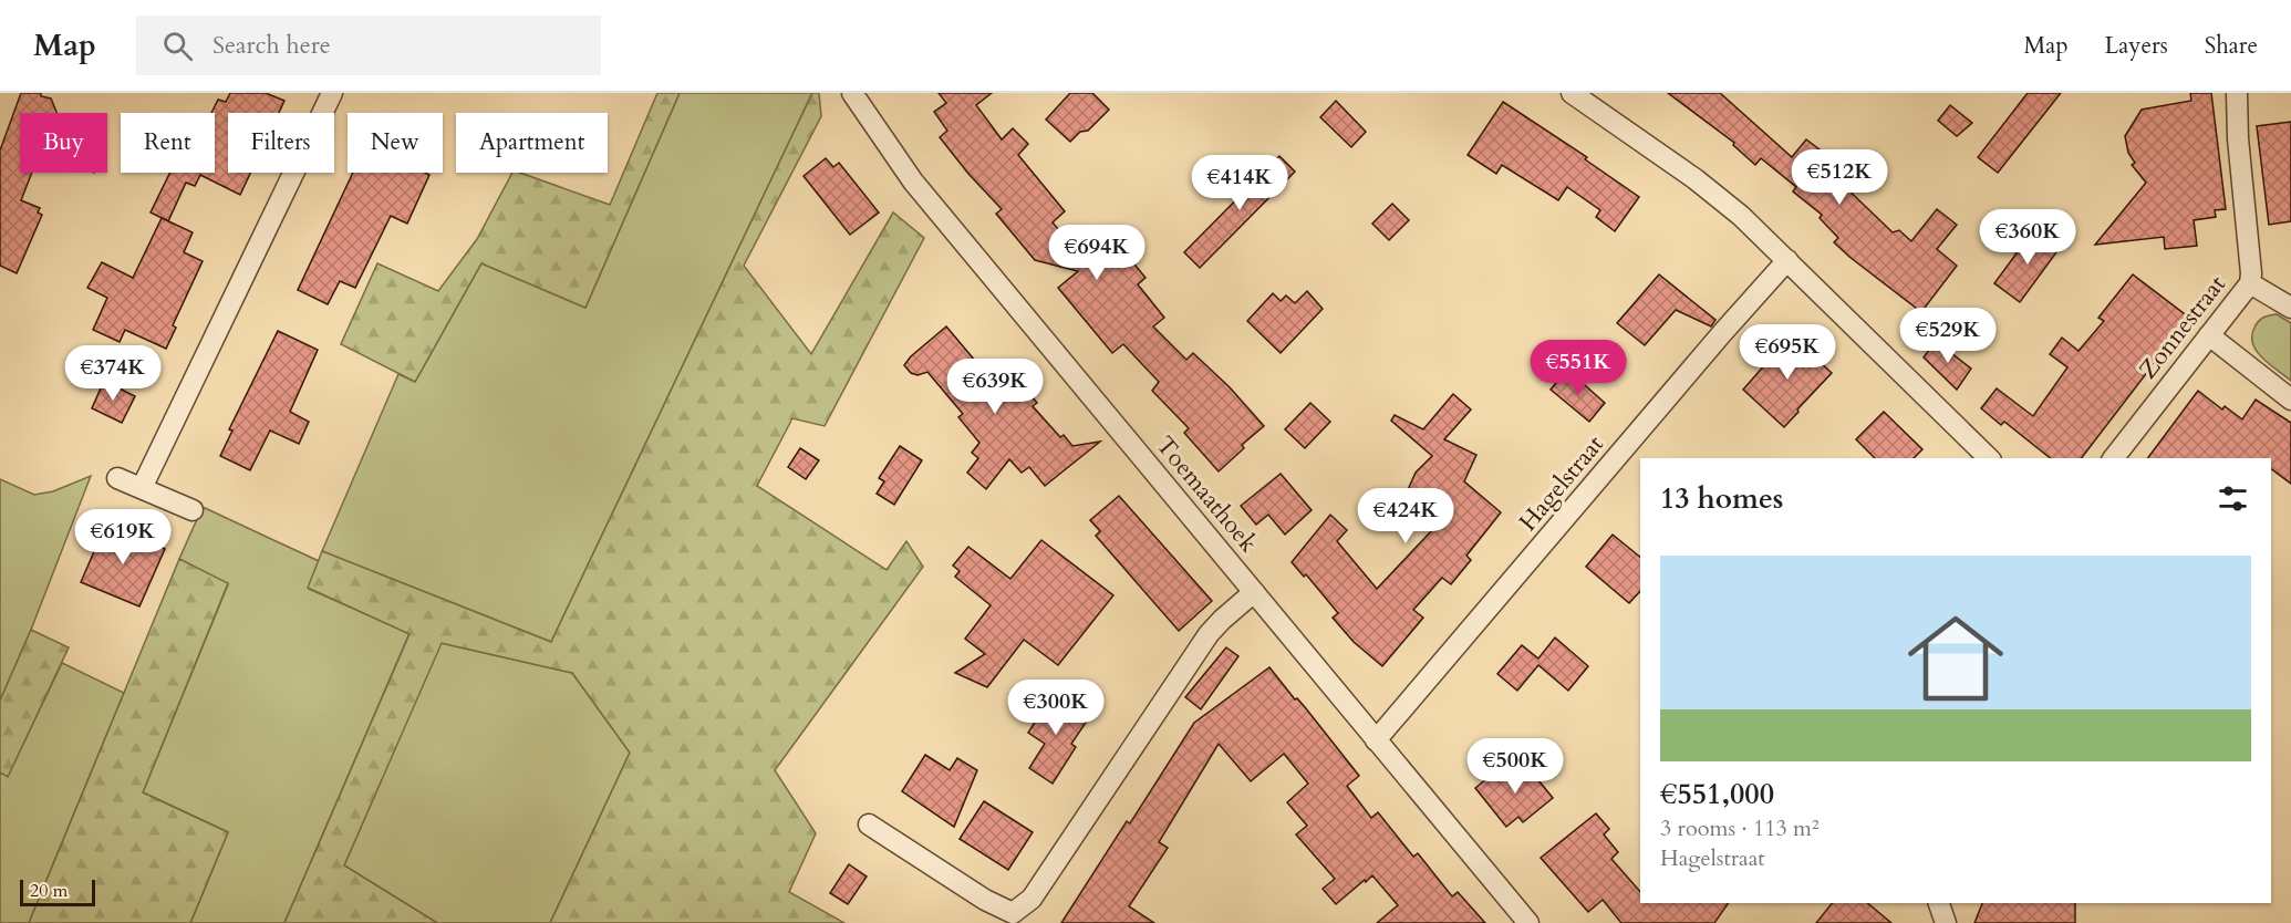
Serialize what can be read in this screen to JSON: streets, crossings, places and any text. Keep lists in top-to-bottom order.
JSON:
{
  "streets": {
    "street": ["Zonnestraat", "Hagelstraat", "Toemaathoek"]
  },
  "crossings": [
    ["Hagelstraat", "Toemaathoek"]
  ],
  "scale_bar": "20 m",
  "page": {
    "header": "Map",
    "search": "Search here",
    "nav": ["Map", "Layers", "Share"],
    "chip": [
      "Buy",
      "Rent",
      "Filters",
      "New",
      "Apartment"
    ],
    "price": [
      "€512K",
      "€414K",
      "€360K",
      "€694K",
      "€529K",
      "€695K",
      "€551K",
      "€374K",
      "€639K",
      "€424K",
      "€619K",
      "€300K",
      "€500K"
    ],
    "heading": "13 homes",
    "list": [
      {
        "name": "€551,000",
        "note": "3 rooms · 113 m² · Hagelstraat"
      }
    ],
    "scale": "20 m"
  }
}
